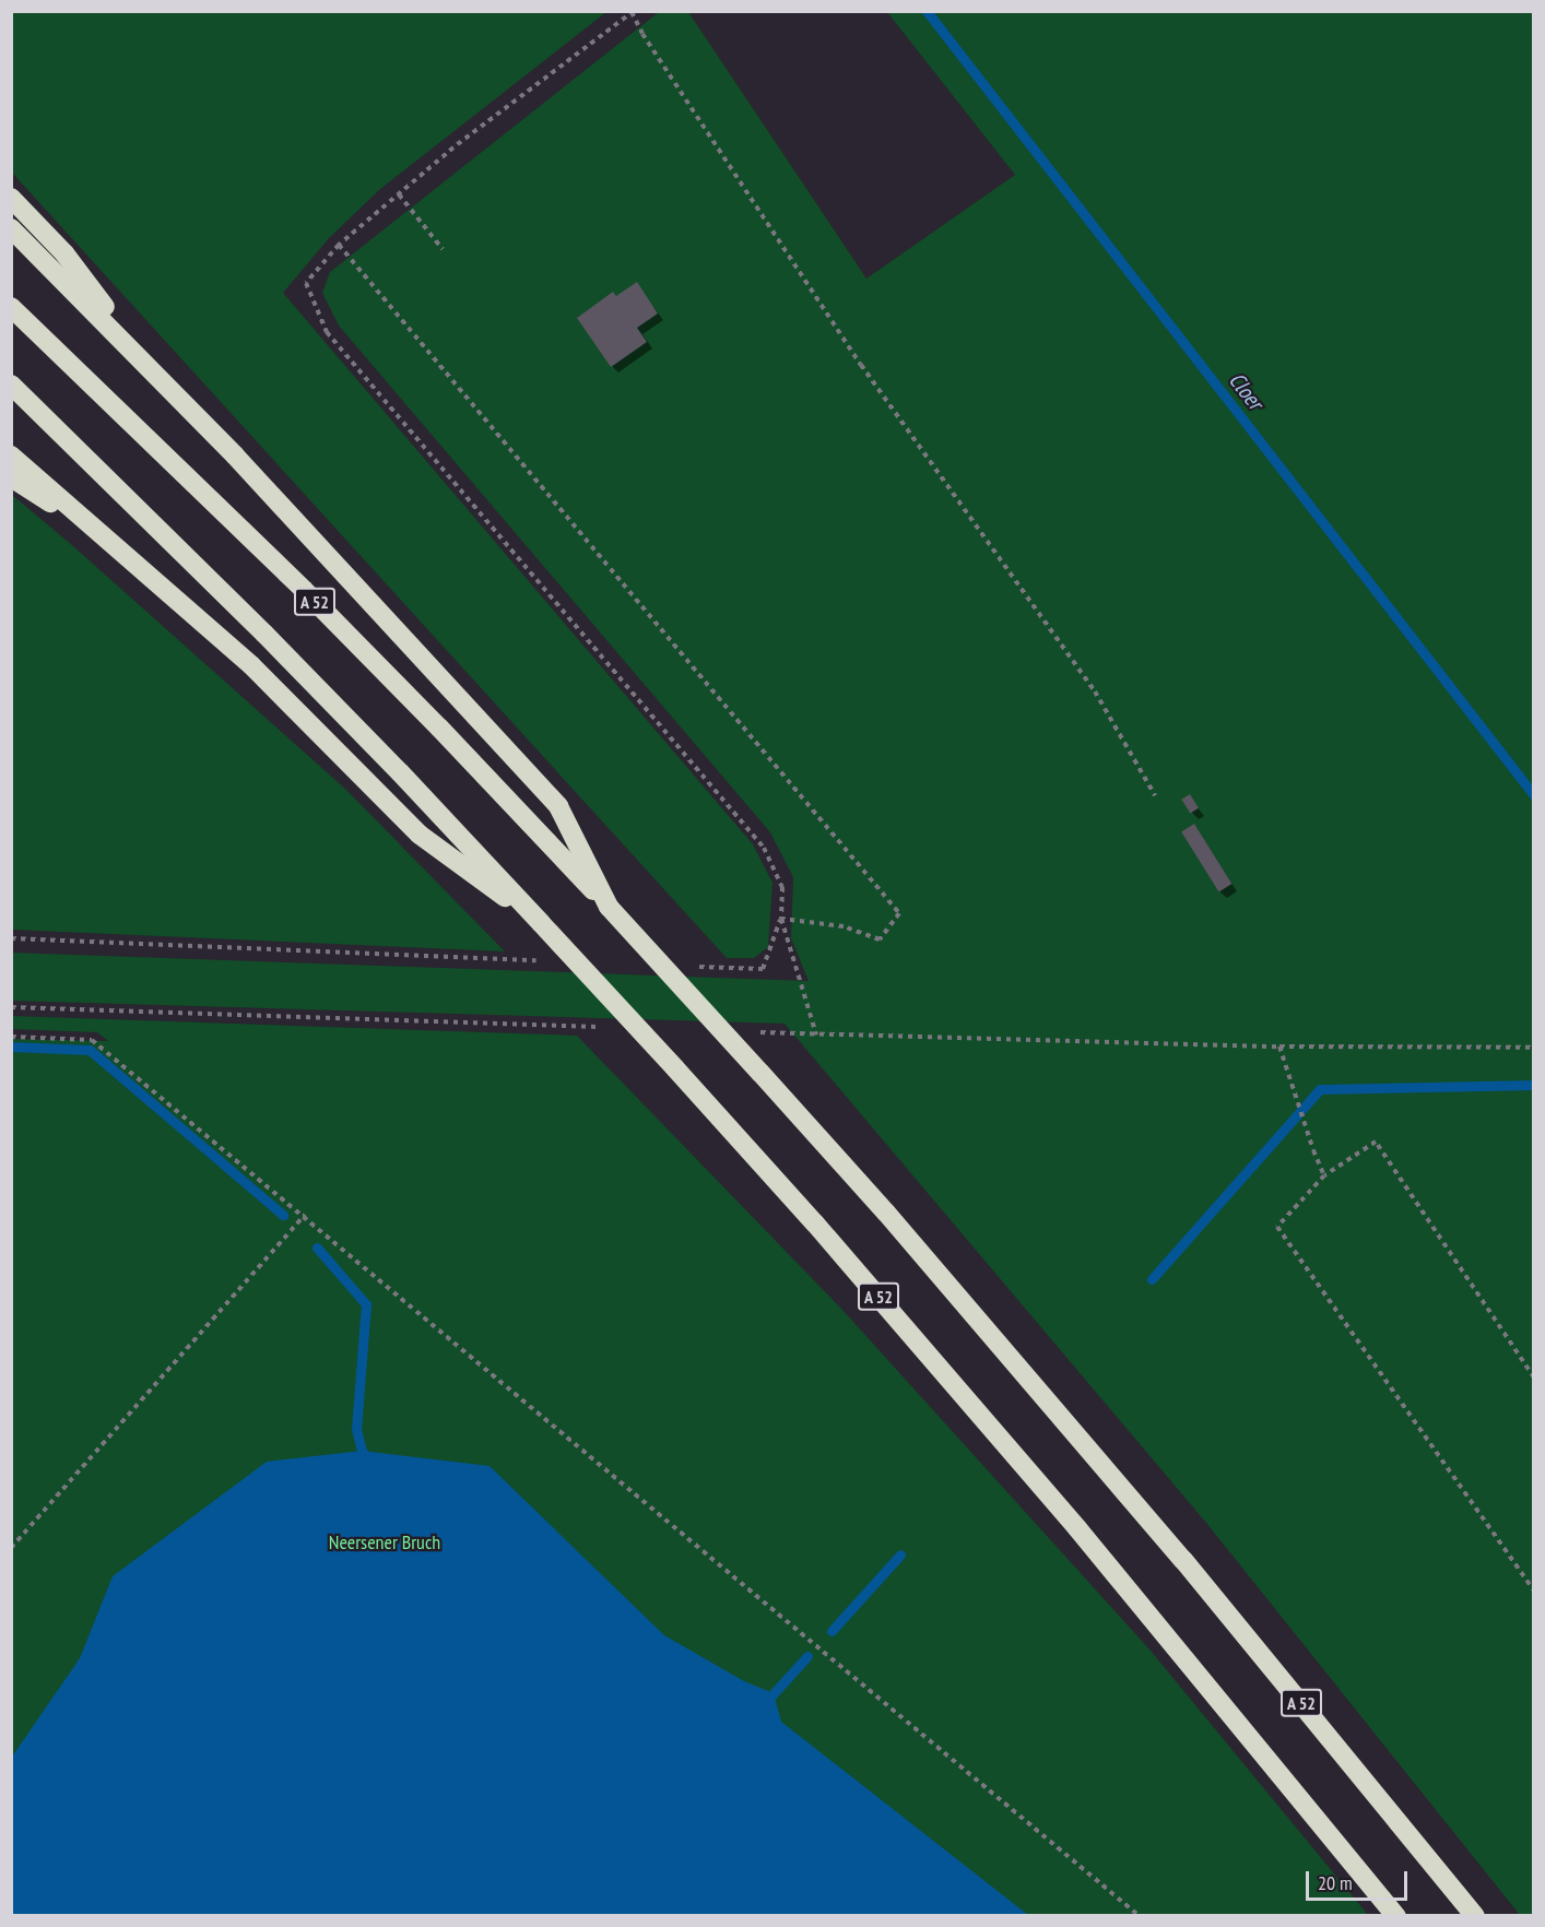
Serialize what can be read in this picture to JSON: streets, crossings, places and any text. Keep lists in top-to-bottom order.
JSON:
{
  "streets": {
    "highway": ["A 52"]
  },
  "water": ["Cloer"],
  "parks": ["Neersener Bruch"],
  "scale_bar": "20 m"
}
